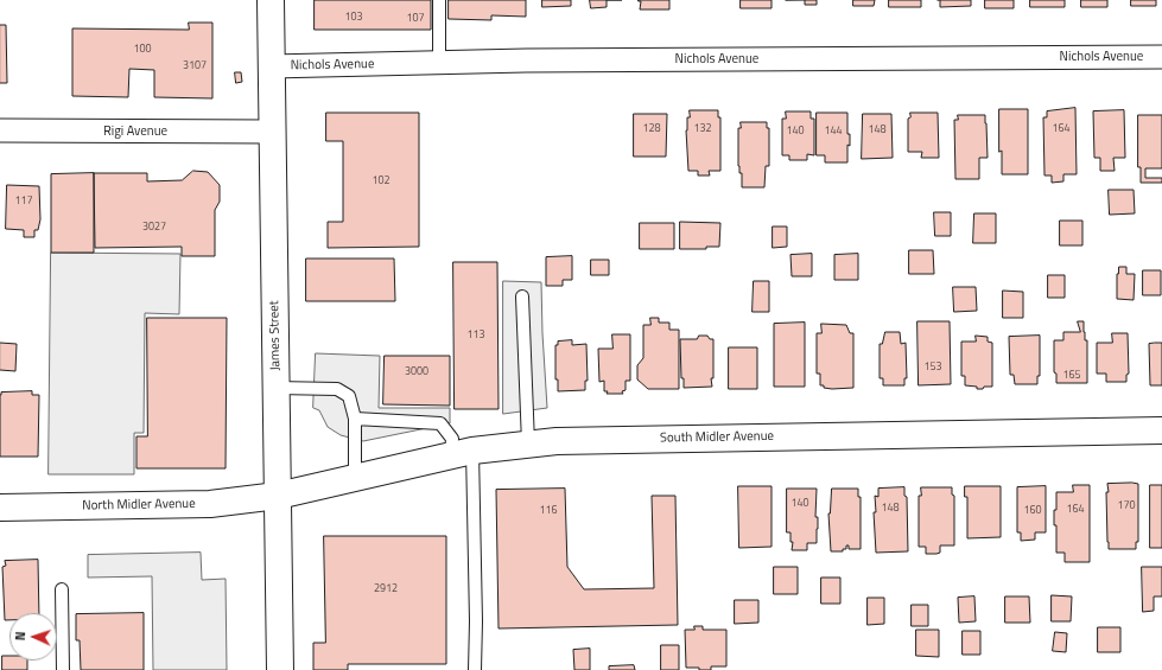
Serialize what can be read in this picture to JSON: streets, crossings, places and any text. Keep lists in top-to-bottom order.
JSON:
{
  "streets": {
    "main road": ["James Street", "South Midler Avenue", "North Midler Avenue"],
    "street": ["Nichols Avenue", "Rigi Avenue"]
  },
  "crossings": [
    ["Nichols Avenue", "James Street"],
    ["Rigi Avenue", "James Street"],
    ["James Street", "South Midler Avenue"],
    ["James Street", "North Midler Avenue"],
    ["South Midler Avenue", "North Midler Avenue"]
  ],
  "house_numbers": [
    "103",
    "107",
    "100",
    "3107",
    "128",
    "132",
    "164",
    "148",
    "140",
    "144",
    "102",
    "117",
    "3027",
    "113",
    "153",
    "3000",
    "165",
    "140",
    "170",
    "148",
    "164",
    "116",
    "160",
    "2912"
  ],
  "north": "left"
}
